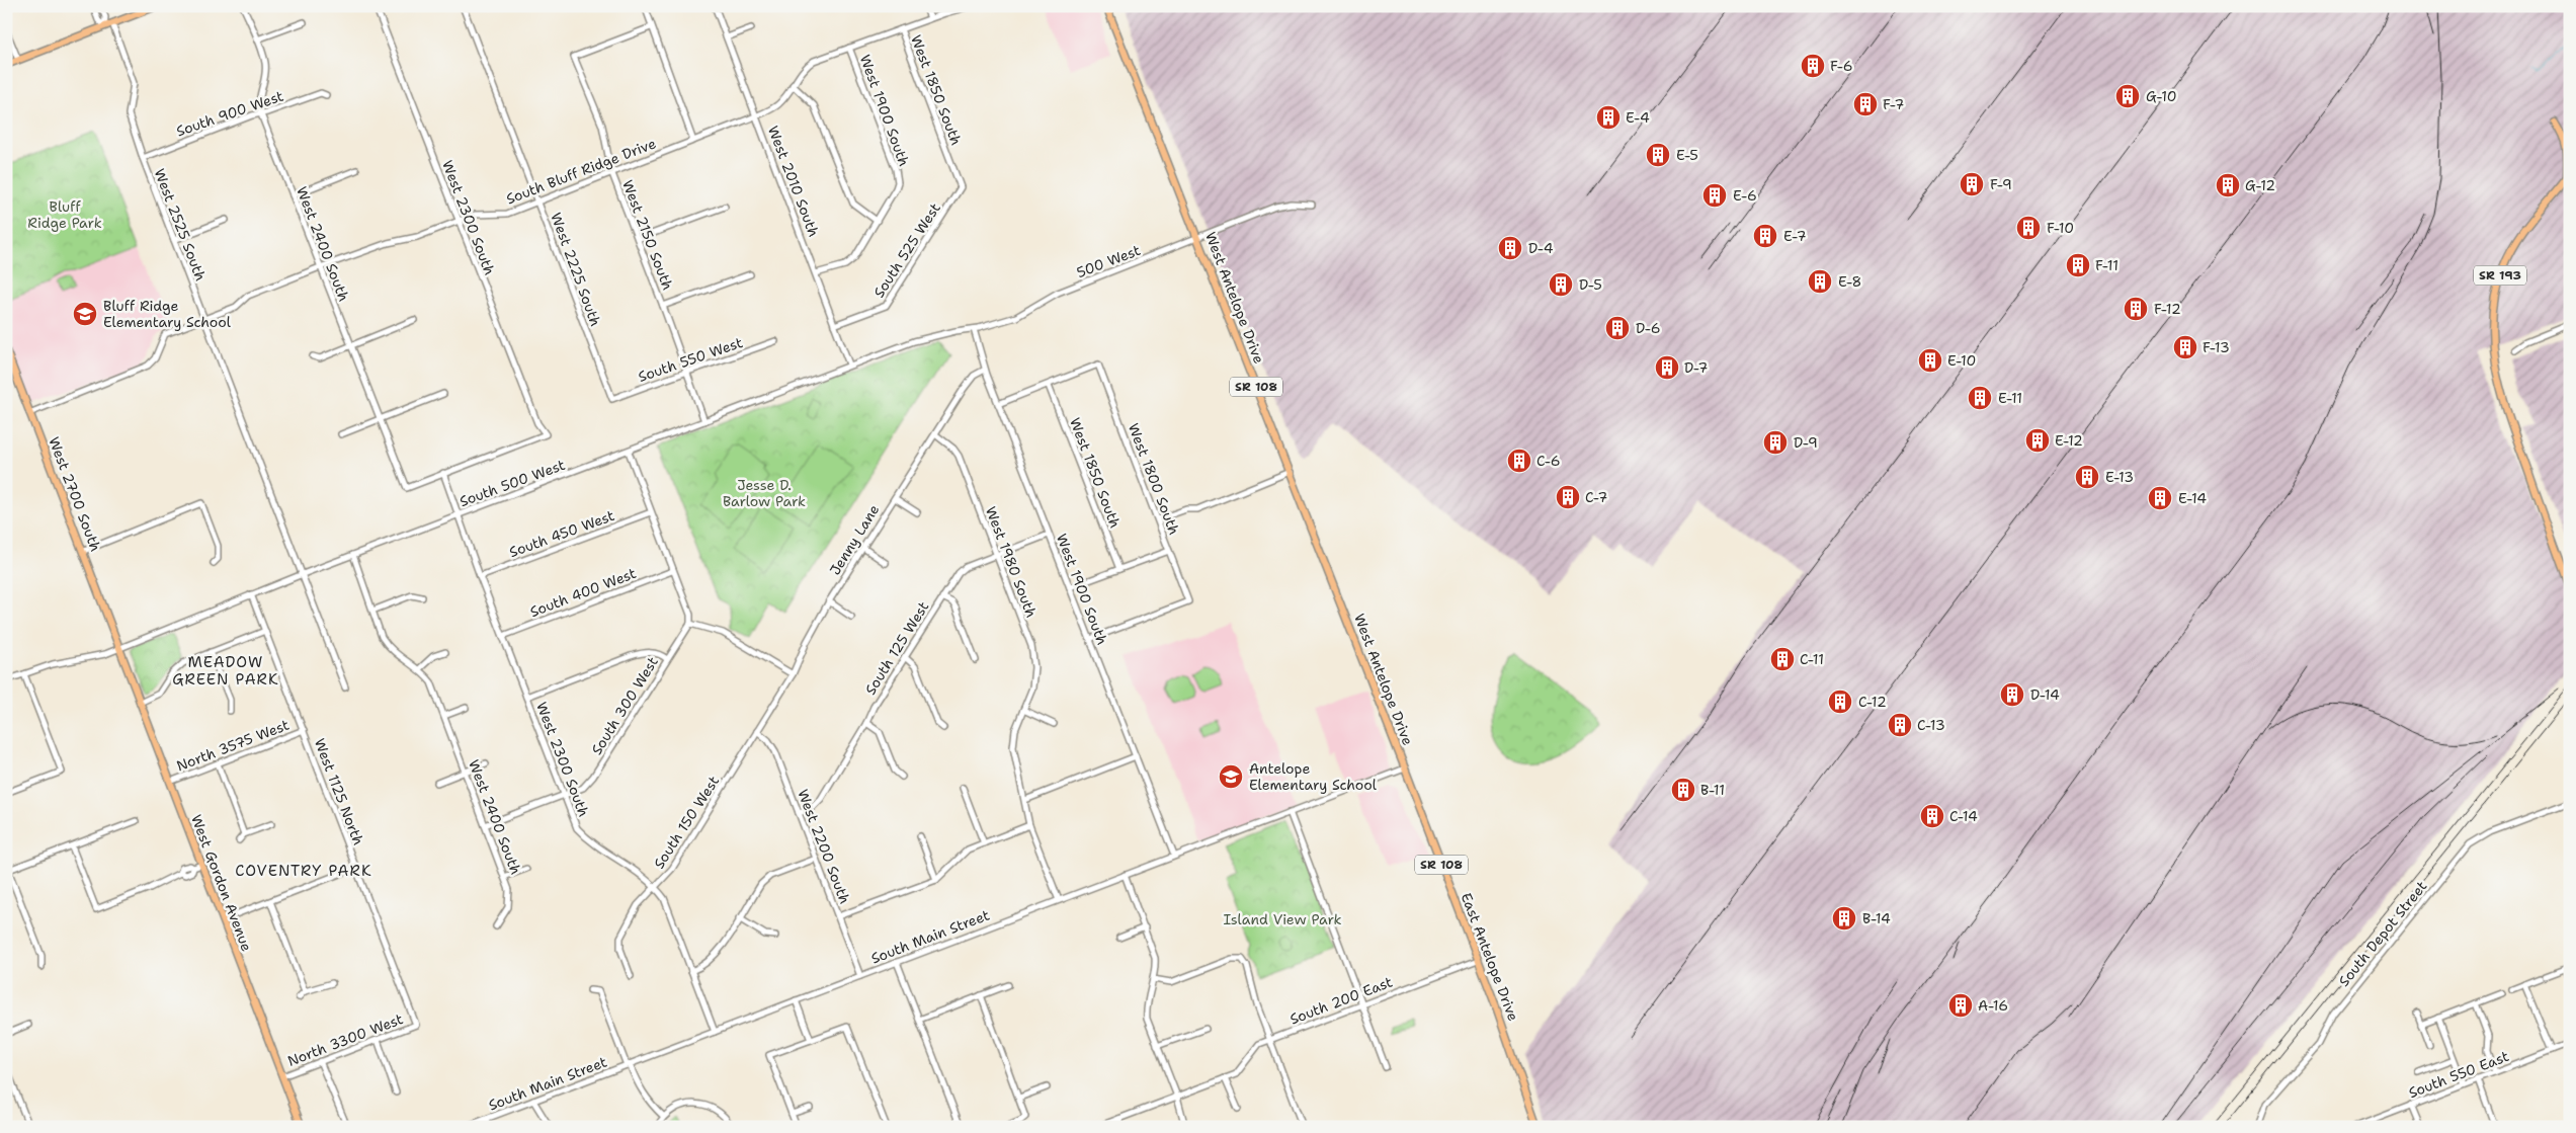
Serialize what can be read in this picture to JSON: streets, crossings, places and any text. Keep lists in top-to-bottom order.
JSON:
{
  "streets": {
    "main road": [
      "SR 193",
      "West Antelope Drive",
      "SR 108",
      "West 2700 South",
      "West Gordon Avenue",
      "East Antelope Drive"
    ],
    "street": [
      "West 1850 South",
      "West 1900 South",
      "South 900 West",
      "South Bluff Ridge Drive",
      "West 2010 South",
      "West 2300 South",
      "West 2525 South",
      "West 2150 South",
      "West 2400 South",
      "South 525 West",
      "500 West",
      "West 2225 South",
      "South 550 West",
      "West 1800 South",
      "South 500 West",
      "South 450 West",
      "Jenny Lane",
      "West 1980 South",
      "South 400 West",
      "South 125 West",
      "South 300 West",
      "North 3575 West",
      "West 1125 North",
      "South 150 West",
      "West 2200 South",
      "South Depot Street",
      "South Main Street",
      "South 200 East",
      "North 3300 West",
      "South 550 East"
    ]
  },
  "crossings": [
    ["West 1850 South", "South Bluff Ridge Drive"],
    ["West 1850 South", "South 525 West"],
    ["West 1850 South", "West 1800 South"],
    ["West 1900 South", "South Bluff Ridge Drive"],
    ["West 1900 South", "500 West"],
    ["West 1900 South", "West 1800 South"],
    ["West 1900 South", "Jenny Lane"],
    ["West 1900 South", "South 125 West"],
    ["West 1900 South", "South Main Street"],
    ["South 900 West", "West 2525 South"],
    ["South 900 West", "West 2400 South"],
    ["South Bluff Ridge Drive", "West 2010 South"],
    ["South Bluff Ridge Drive", "West 2300 South"],
    ["South Bluff Ridge Drive", "West 2525 South"],
    ["South Bluff Ridge Drive", "West 2150 South"],
    ["South Bluff Ridge Drive", "West 2400 South"],
    ["South Bluff Ridge Drive", "West 2225 South"],
    ["South Bluff Ridge Drive", "West 2700 South"],
    ["West 2010 South", "South 525 West"],
    ["West 2010 South", "South 500 West"],
    ["West 2300 South", "West 2400 South"],
    ["West 2300 South", "South 500 West"],
    ["West 2300 South", "South 450 West"],
    ["West 2300 South", "South 400 West"],
    ["West 2300 South", "South 300 West"],
    ["West 2300 South", "South 150 West"],
    ["West 2300 South", "South Main Street"],
    ["West 2525 South", "South 500 West"],
    ["West 2150 South", "South 550 West"],
    ["West 2150 South", "South 500 West"],
    ["West 2400 South", "South 500 West"],
    ["West 2400 South", "South 300 West"],
    ["500 West", "West Antelope Drive"],
    ["500 West", "South 500 West"],
    ["West 2225 South", "South 550 West"],
    ["West Antelope Drive", "South Main Street"],
    ["West Antelope Drive", "East Antelope Drive"],
    ["South 500 West", "West 2700 South"],
    ["South 500 West", "West 1125 North"],
    ["South 500 West", "West Gordon Avenue"],
    ["West 2700 South", "West Gordon Avenue"],
    ["Jenny Lane", "West 1980 South"],
    ["Jenny Lane", "South 150 West"],
    ["Jenny Lane", "West 2200 South"],
    ["West 1980 South", "South 125 West"],
    ["West 1980 South", "South Main Street"],
    ["South 125 West", "West 2200 South"],
    ["North 3575 West", "West 1125 North"],
    ["North 3575 West", "West Gordon Avenue"],
    ["West 1125 North", "North 3300 West"],
    ["South 150 West", "West 2200 South"],
    ["West 2200 South", "South Main Street"],
    ["West Gordon Avenue", "North 3300 West"],
    ["South Main Street", "East Antelope Drive"],
    ["East Antelope Drive", "South 200 East"]
  ],
  "districts": ["MEADOW GREEN PARK", "COVENTRY PARK"],
  "parks": ["Bluff Ridge Park", "Jesse D. Barlow Park", "Island View Park"],
  "places": {
    "building": [
      "F-6",
      "G-10",
      "F-7",
      "E-4",
      "E-5",
      "F-9",
      "G-12",
      "E-6",
      "F-10",
      "E-7",
      "D-4",
      "F-11",
      "E-8",
      "D-5",
      "F-12",
      "D-6",
      "F-13",
      "E-10",
      "D-7",
      "E-11",
      "E-12",
      "D-9",
      "C-6",
      "E-13",
      "C-7",
      "E-14",
      "C-11",
      "D-14",
      "C-12",
      "C-13",
      "B-11",
      "C-14",
      "B-14",
      "A-16"
    ],
    "school or university": ["Bluff Ridge Elementary School", "Antelope Elementary School"]
  }
}
